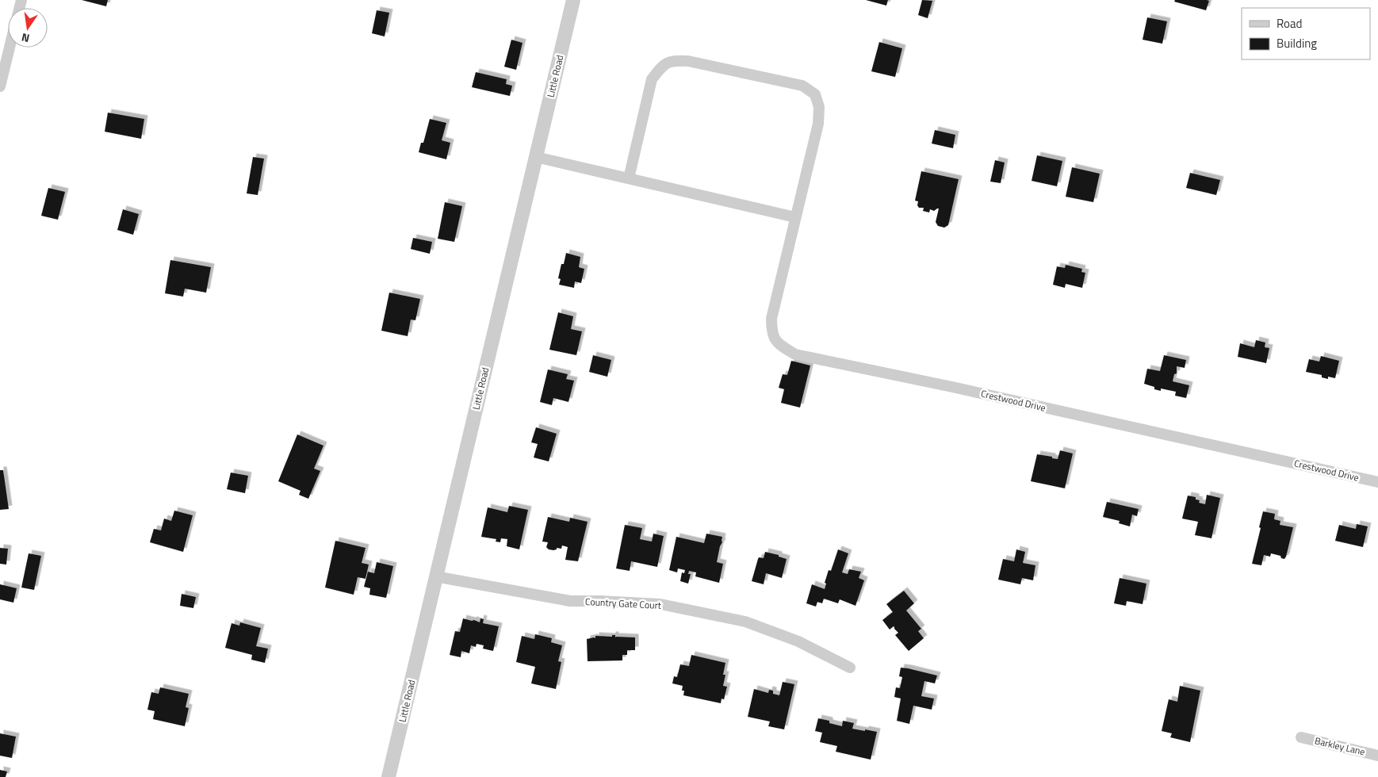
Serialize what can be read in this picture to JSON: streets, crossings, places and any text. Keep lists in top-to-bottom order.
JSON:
{
  "streets": {
    "street": [
      "Little Road",
      "Crestwood Drive",
      "Country Gate Court",
      "Barkley Lane"
    ]
  },
  "crossings": [
    ["Little Road", "Country Gate Court"]
  ],
  "legend": ["Road", "Building"],
  "north": "bottom"
}
